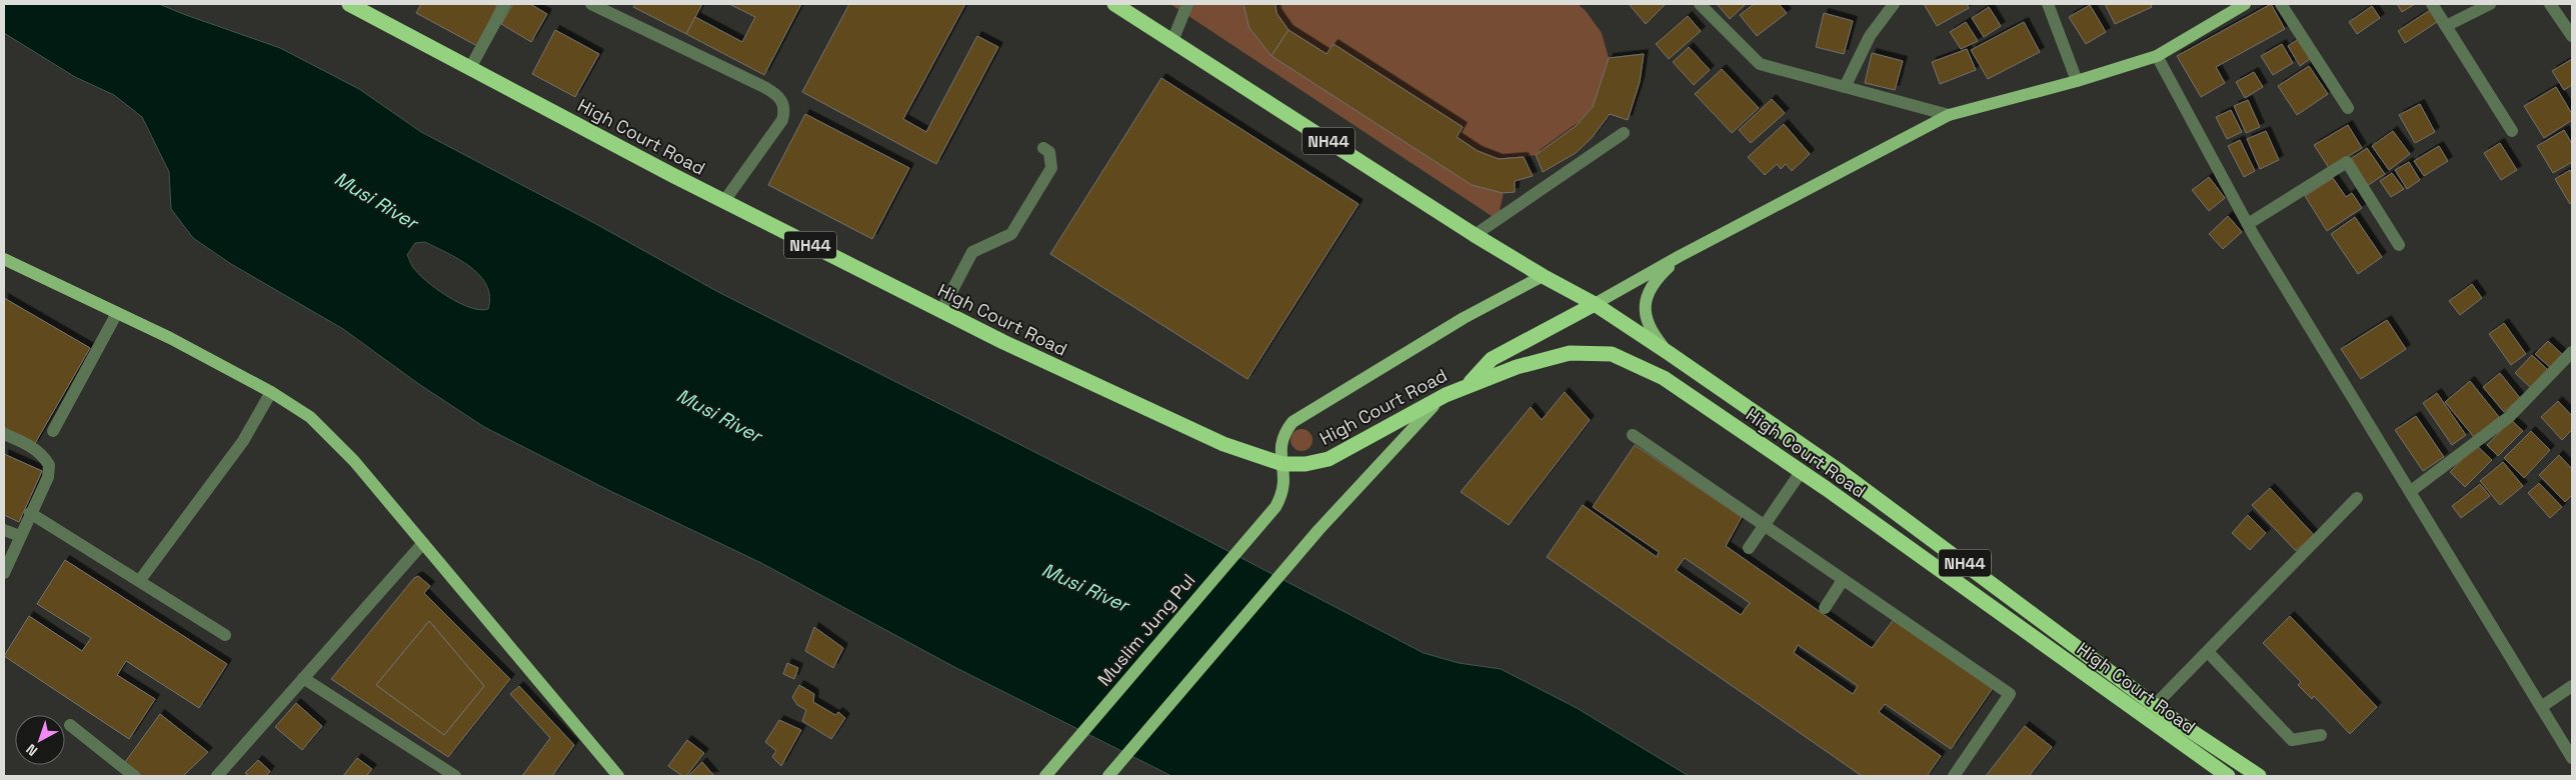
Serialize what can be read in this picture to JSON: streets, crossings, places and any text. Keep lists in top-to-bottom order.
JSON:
{
  "streets": {
    "highway": ["High Court Road", "NH44"],
    "main road": ["Muslim Jung Pul"]
  },
  "crossings": [
    ["High Court Road", "Muslim Jung Pul"]
  ],
  "water": ["Musi River"],
  "north": "bottom left"
}
